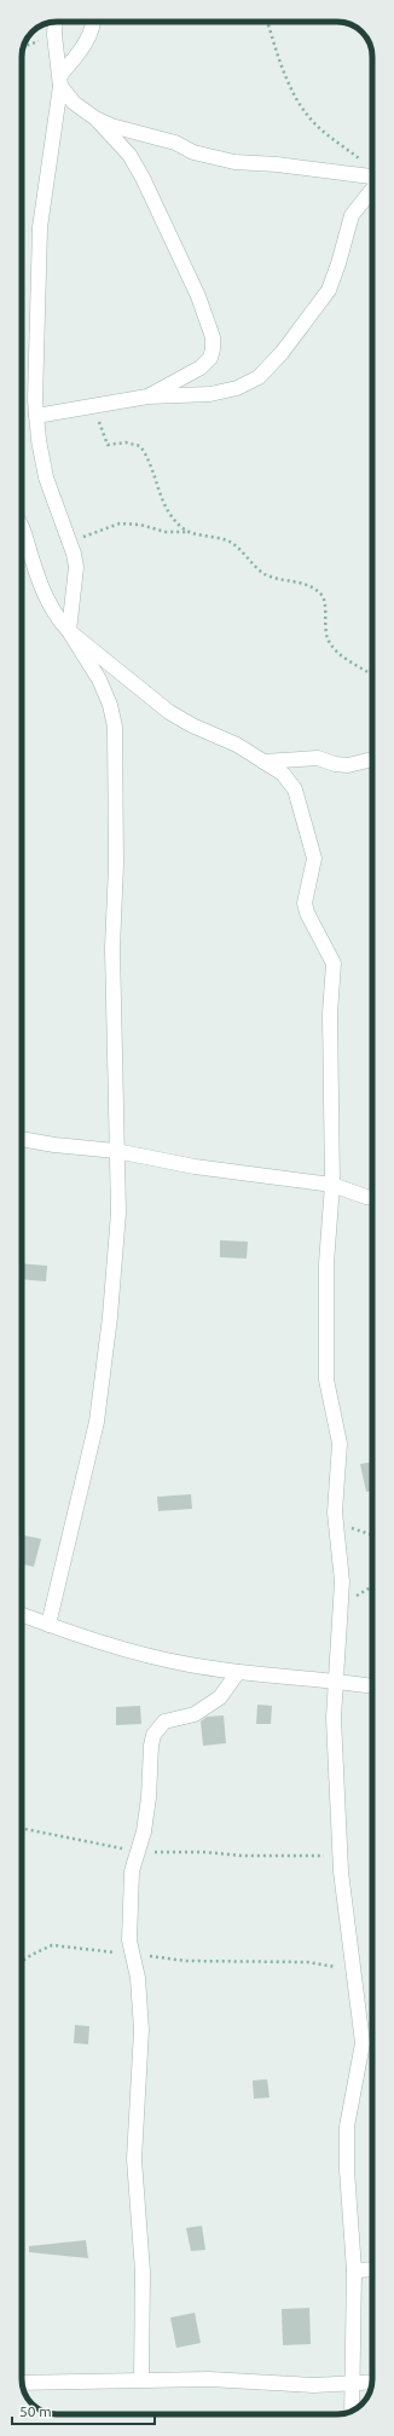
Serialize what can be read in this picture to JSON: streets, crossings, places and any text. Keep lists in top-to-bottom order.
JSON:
{
  "scale_bar": "50 m"
}
